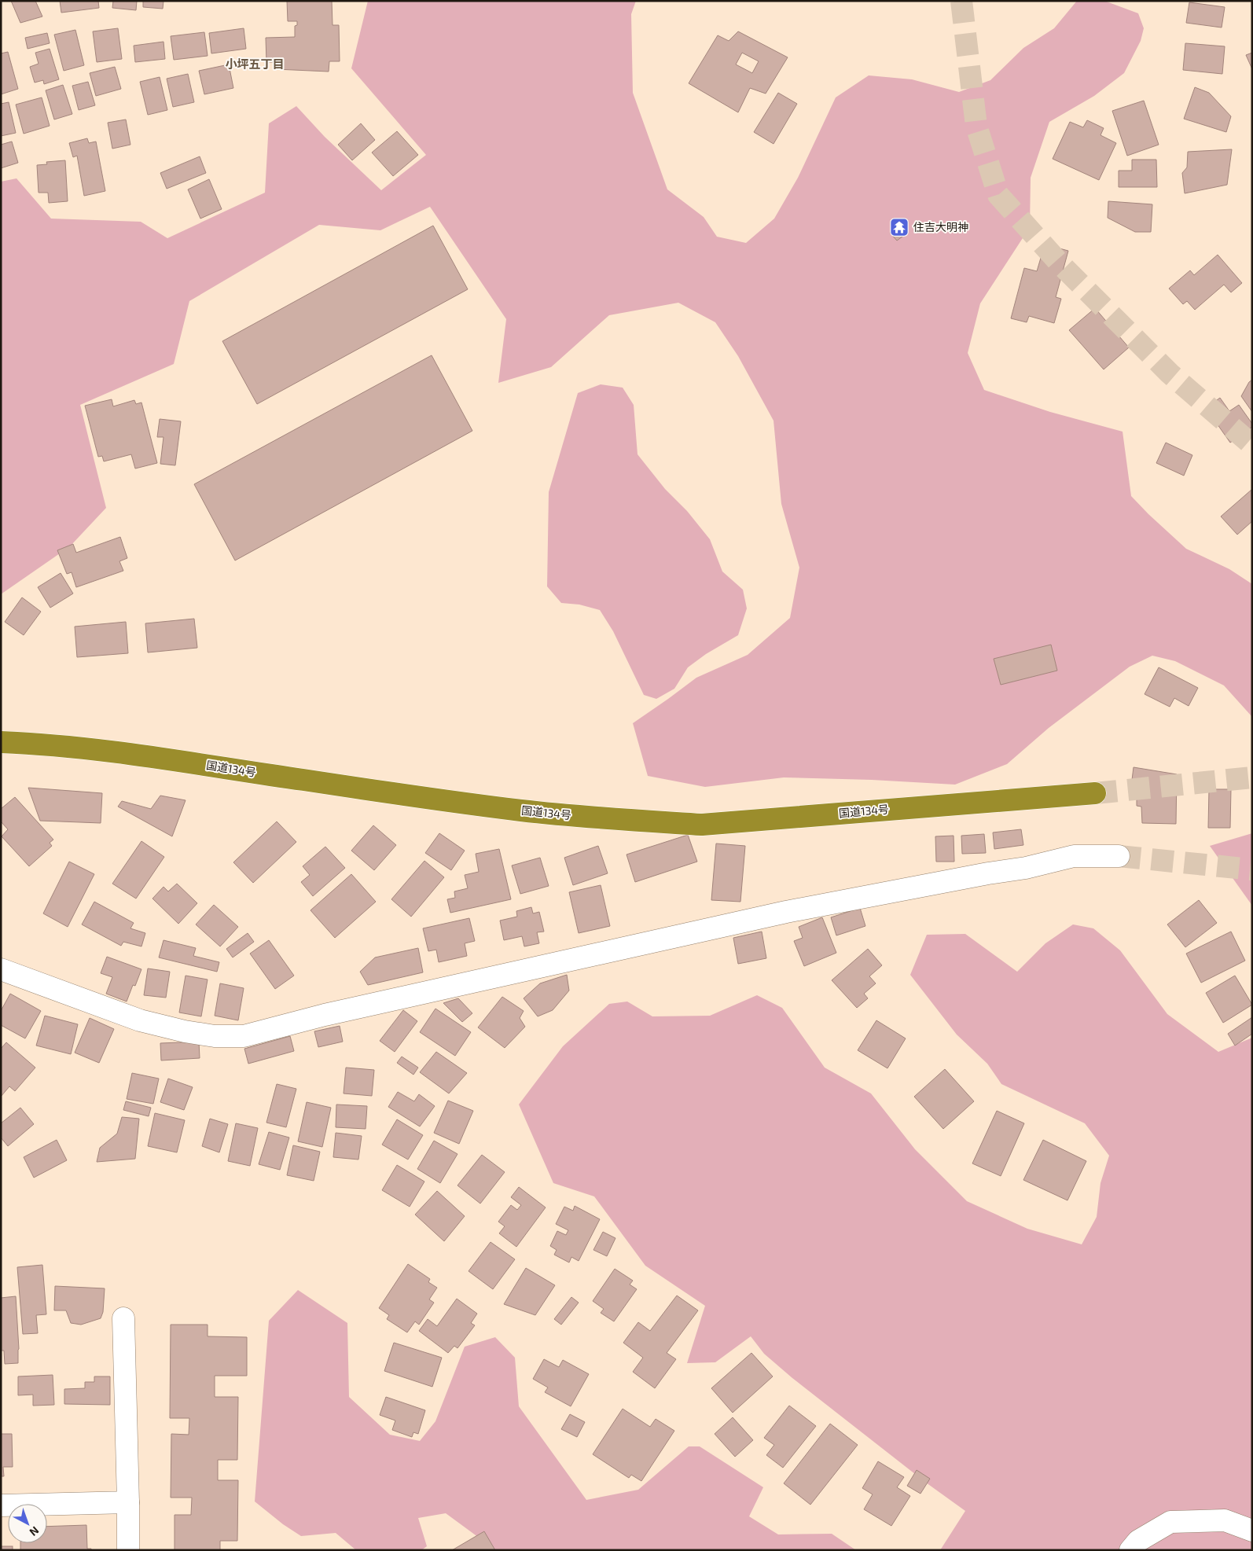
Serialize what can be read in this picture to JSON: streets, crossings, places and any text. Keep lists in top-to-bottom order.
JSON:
{
  "streets": {
    "highway": ["国道134号"]
  },
  "districts": ["小坪五丁目"],
  "places": {
    "temple": ["住吉大明神"]
  },
  "north": "bottom right"
}
